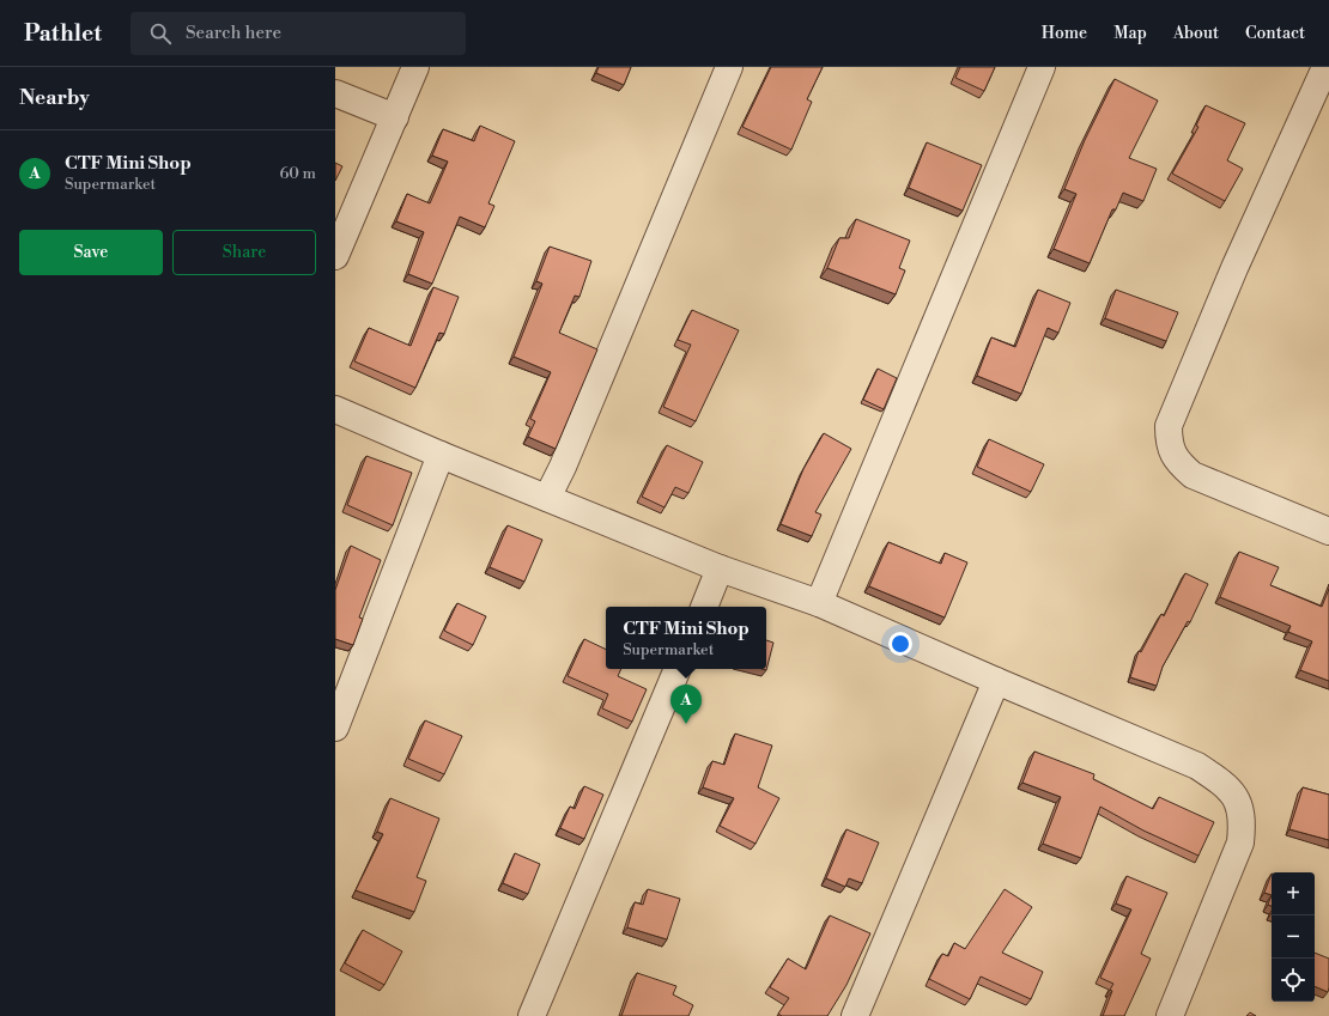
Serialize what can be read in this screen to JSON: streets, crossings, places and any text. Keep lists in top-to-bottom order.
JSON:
{
  "page": {
    "header": "Pathlet",
    "search": "Search here",
    "nav": [
      "Home",
      "Map",
      "About",
      "Contact"
    ],
    "heading": "Nearby",
    "list": [
      {
        "mark": "A",
        "name": "CTF Mini Shop",
        "note": "Supermarket",
        "value": "60 m"
      }
    ],
    "buttons": ["Save", "Share"],
    "popup": ["CTF Mini Shop", "Supermarket"],
    "pins": "A",
    "map_buttons": ["+", "−"]
  }
}
